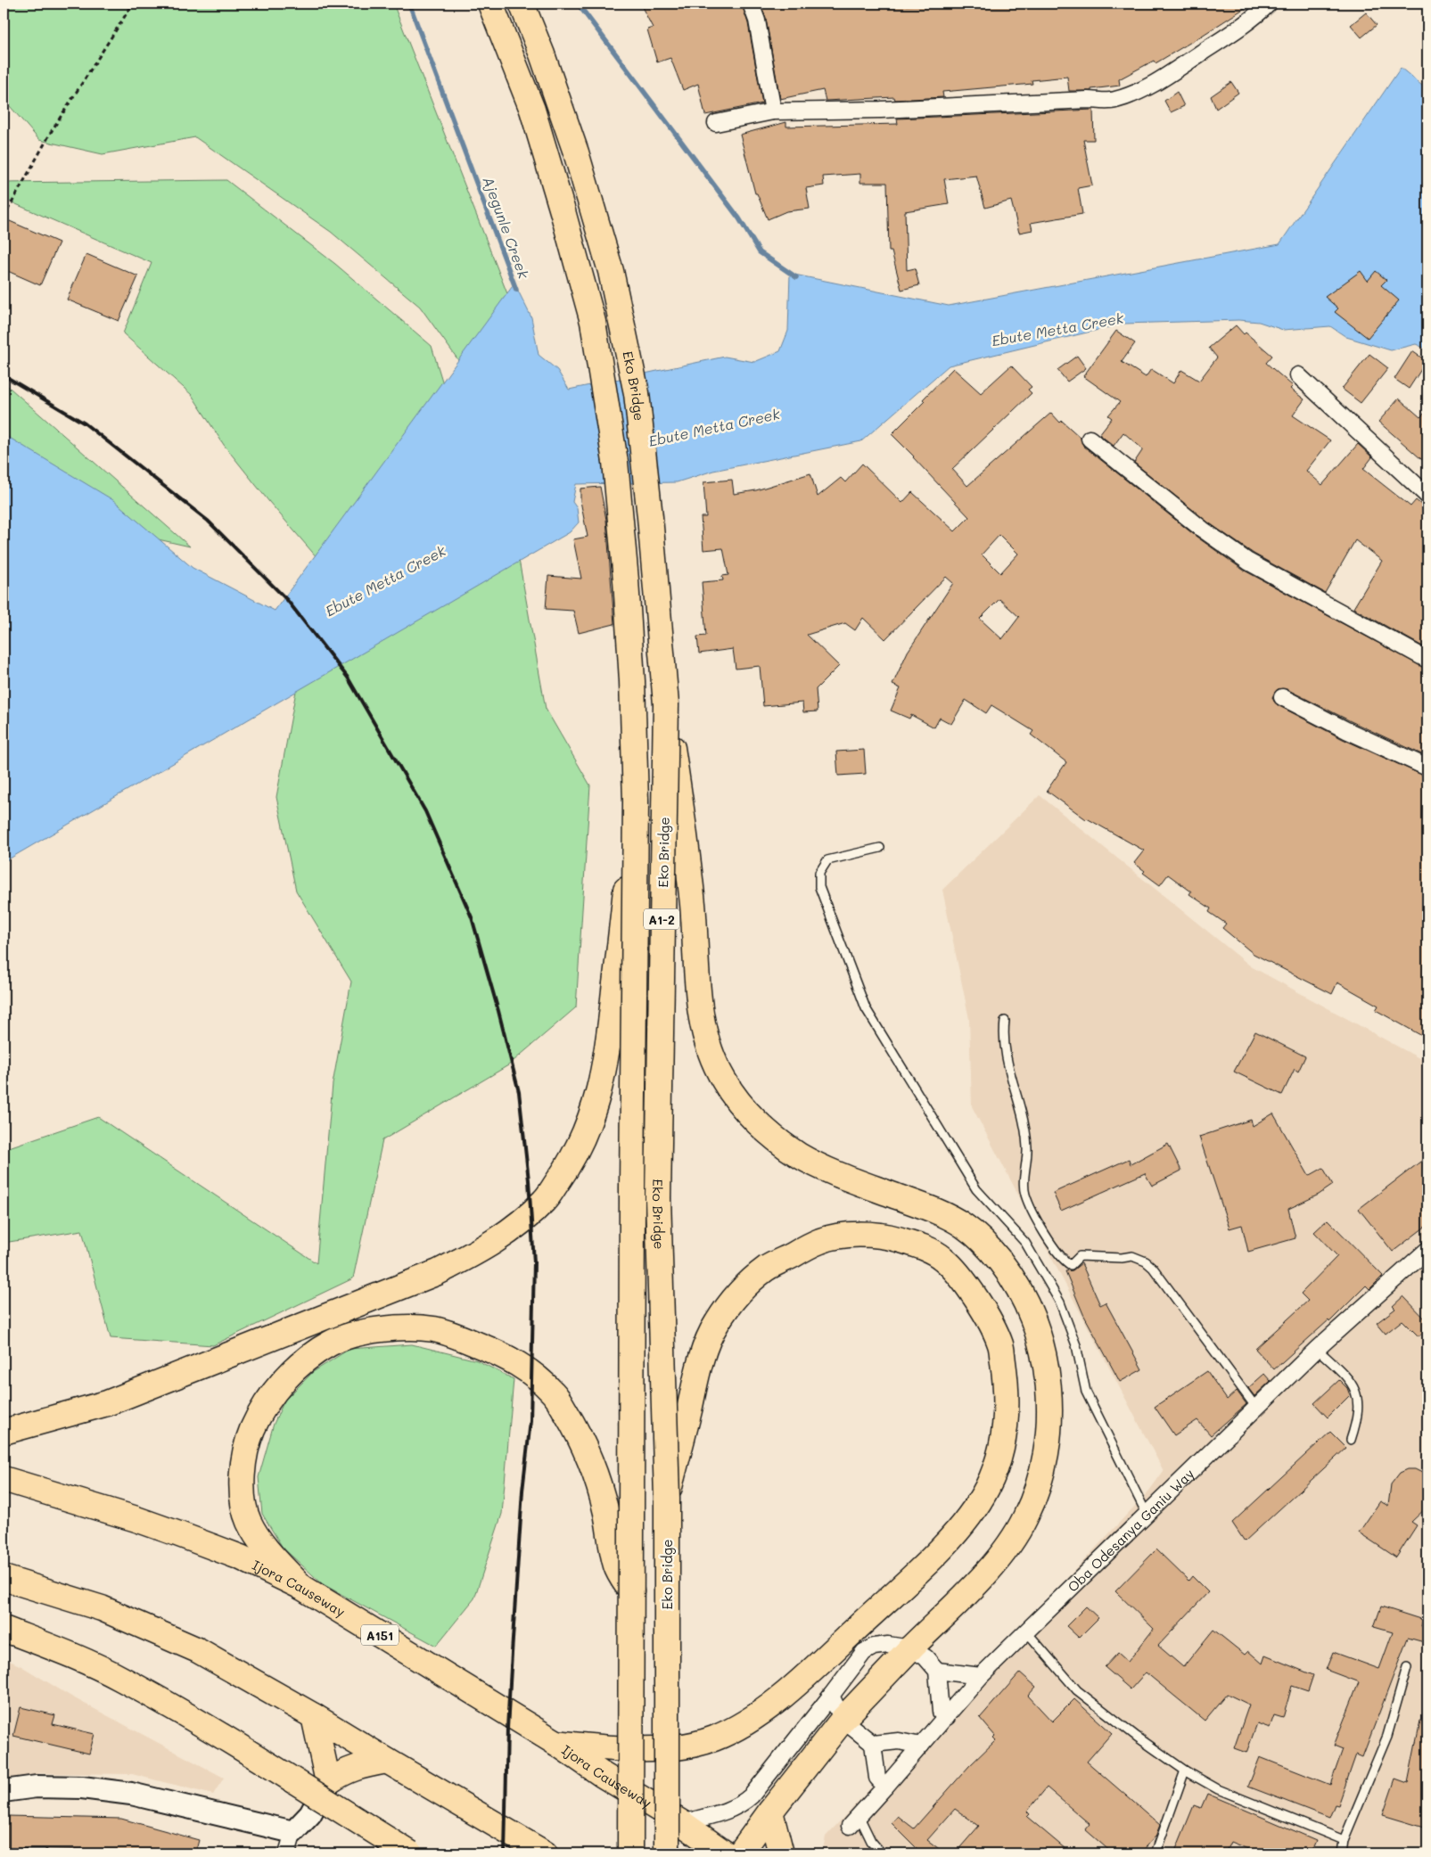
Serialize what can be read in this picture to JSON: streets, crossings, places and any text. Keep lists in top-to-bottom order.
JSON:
{
  "streets": {
    "main road": [
      "Eko Bridge",
      "A1-2",
      "Ijora Causeway",
      "A151"
    ],
    "street": ["Oba Odesanya Ganiu Way"]
  },
  "water": ["Ajegunle Creek", "Ebute Metta Creek"]
}
